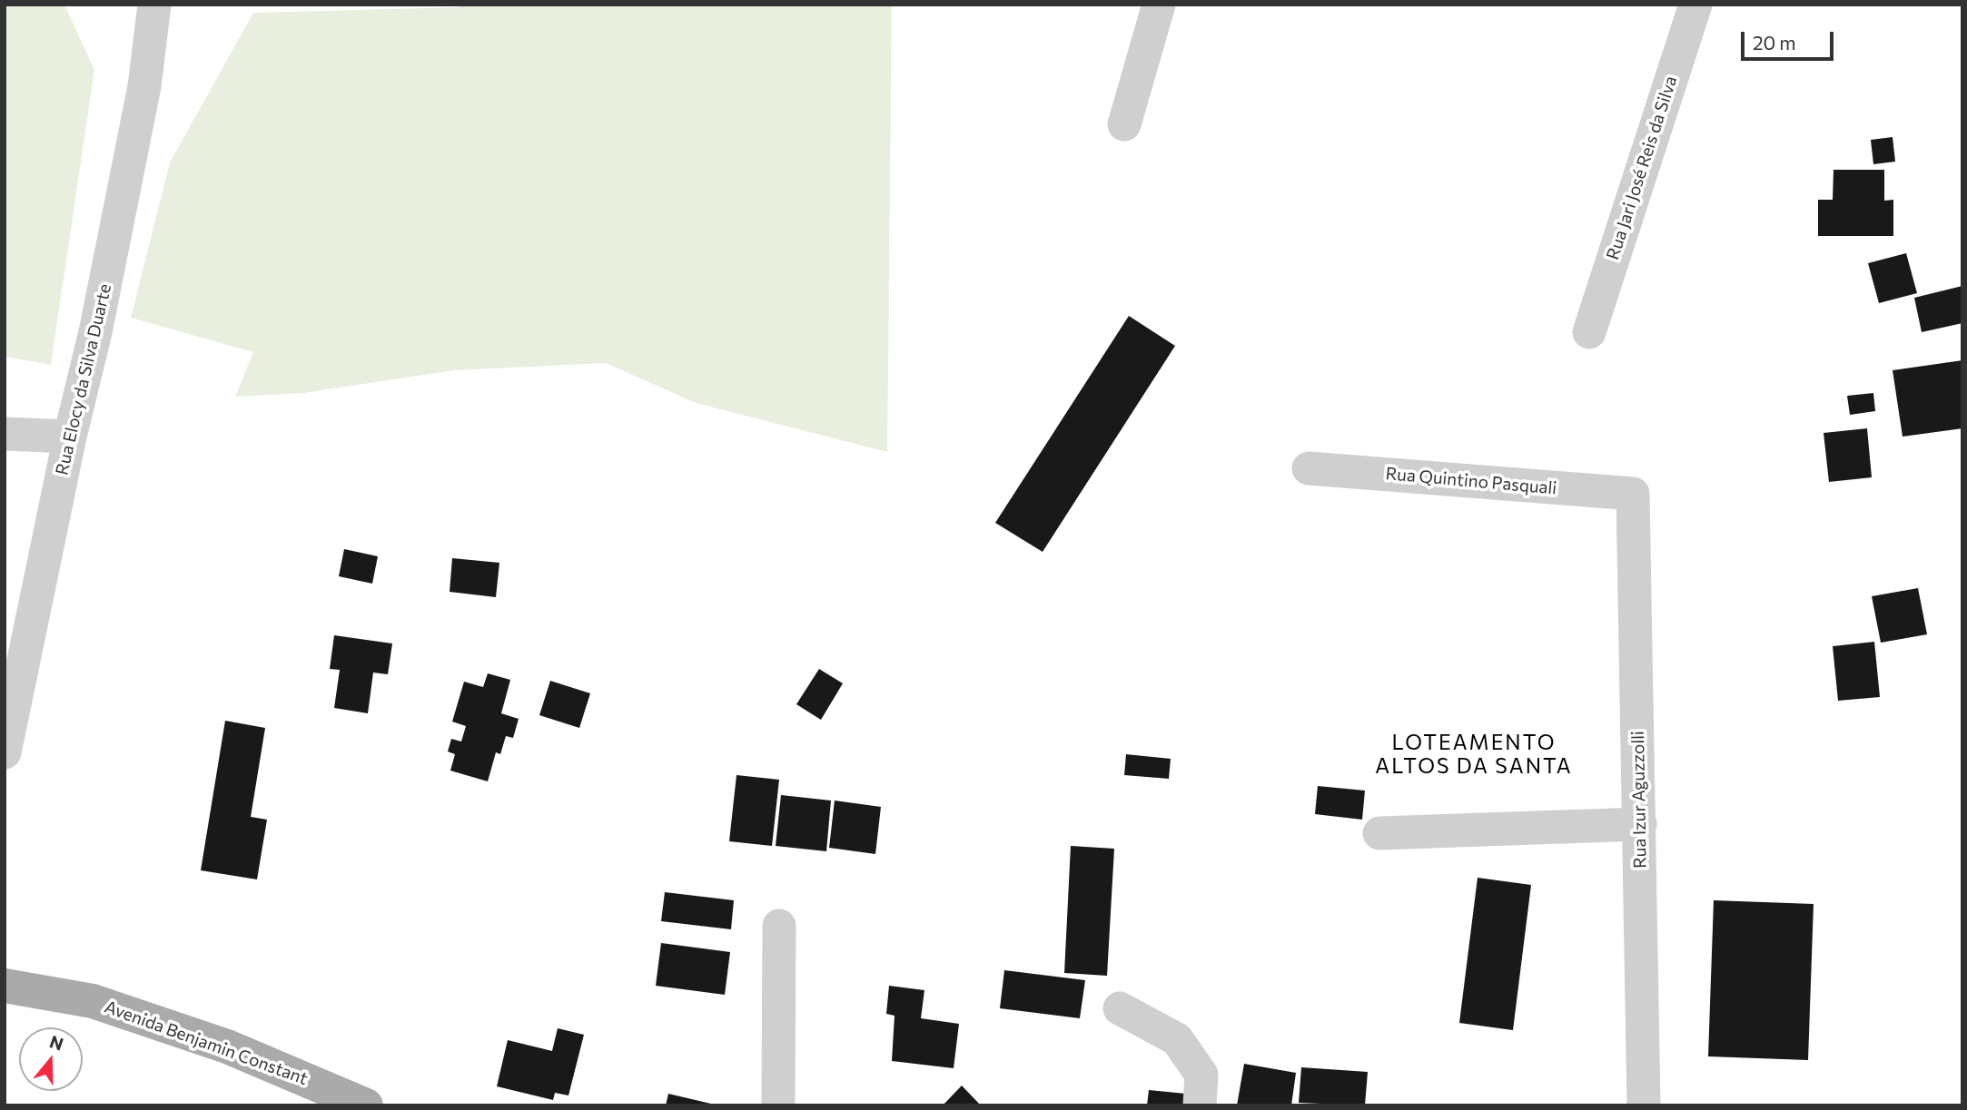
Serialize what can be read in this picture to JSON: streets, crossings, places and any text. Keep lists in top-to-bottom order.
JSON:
{
  "streets": {
    "main road": ["Avenida Benjamin Constant"],
    "street": [
      "Rua Jari José Reis da Silva",
      "Rua Elocy da Silva Duarte",
      "Rua Quintino Pasquali",
      "Rua Izur Aguzzolli"
    ]
  },
  "crossings": [
    ["Rua Quintino Pasquali", "Rua Izur Aguzzolli"]
  ],
  "districts": ["LOTEAMENTO ALTOS DA SANTA"],
  "scale_bar": "20 m",
  "north": "top"
}
